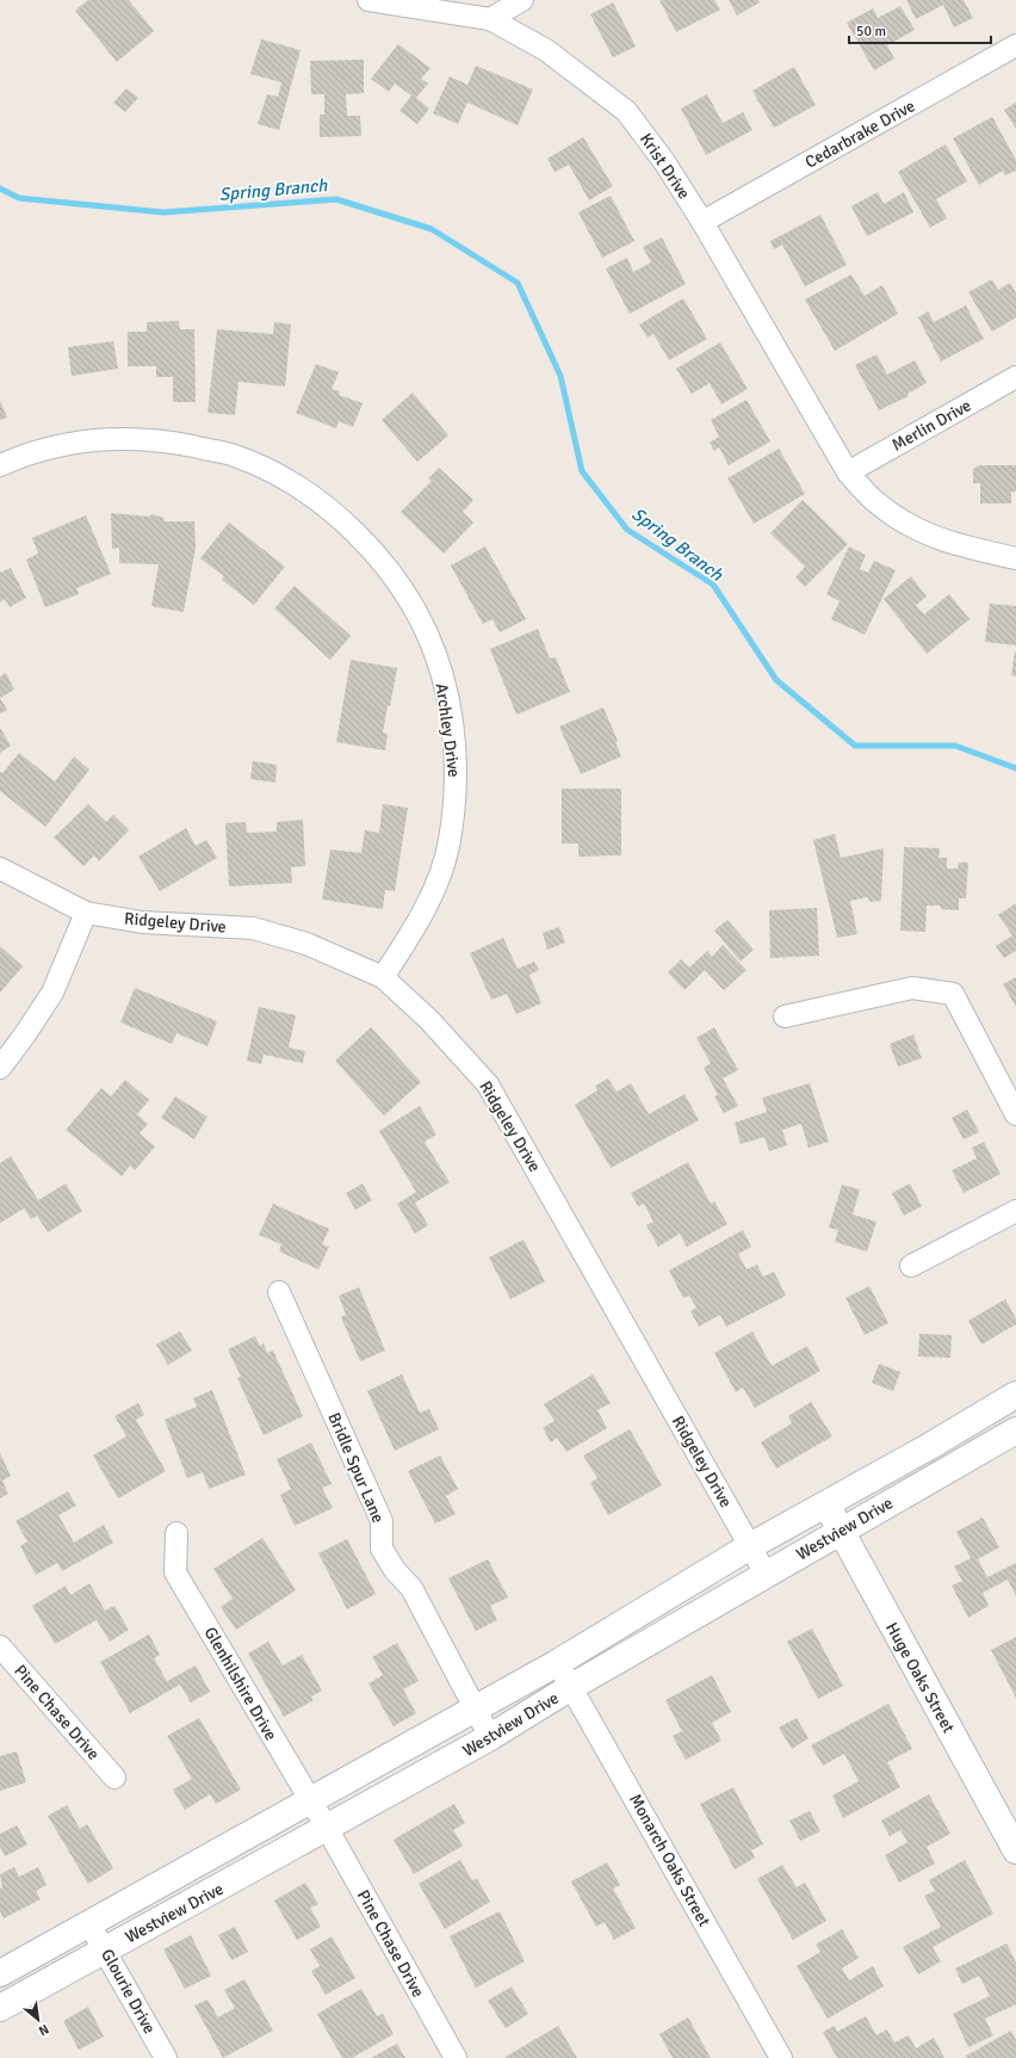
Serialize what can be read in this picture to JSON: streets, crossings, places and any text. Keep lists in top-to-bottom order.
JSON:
{
  "streets": {
    "main road": ["Westview Drive", "Huge Oaks Street"],
    "street": [
      "Cedarbrake Drive",
      "Krist Drive",
      "Merlin Drive",
      "Archley Drive",
      "Ridgeley Drive",
      "Bridle Spur Lane",
      "Glenhilshire Drive",
      "Pine Chase Drive",
      "Monarch Oaks Street",
      "Glourie Drive"
    ]
  },
  "crossings": [
    ["Cedarbrake Drive", "Krist Drive"],
    ["Krist Drive", "Merlin Drive"],
    ["Archley Drive", "Ridgeley Drive"],
    ["Ridgeley Drive", "Westview Drive"],
    ["Bridle Spur Lane", "Westview Drive"],
    ["Westview Drive", "Huge Oaks Street"],
    ["Westview Drive", "Glenhilshire Drive"],
    ["Westview Drive", "Pine Chase Drive"],
    ["Westview Drive", "Monarch Oaks Street"],
    ["Westview Drive", "Glourie Drive"],
    ["Glenhilshire Drive", "Pine Chase Drive"]
  ],
  "water": ["Spring Branch"],
  "scale_bar": "50 m",
  "north": "bottom right"
}
